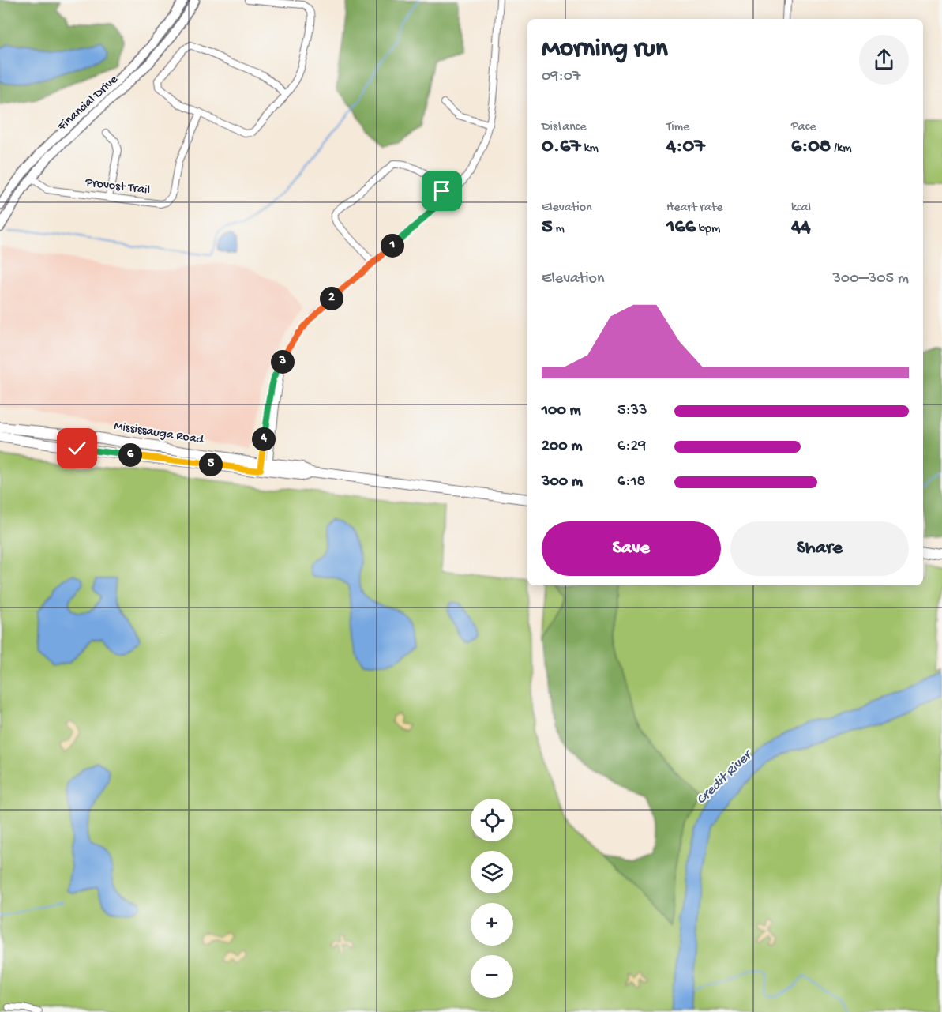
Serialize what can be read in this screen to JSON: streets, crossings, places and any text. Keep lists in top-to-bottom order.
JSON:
{
  "streets": {
    "main road": ["Mississauga Road"],
    "street": ["Financial Drive", "Provost Trail"]
  },
  "crossings": [
    ["Financial Drive", "Provost Trail"]
  ],
  "water": ["Credit River"],
  "page": {
    "heading": ["Morning run", "09:07"],
    "stats": [
      ["Distance", "0.67 km"],
      ["Time", "4:07"],
      ["Pace", "6:08 /km"],
      ["Elevation", "5 m"],
      ["Heart rate", "166 bpm"],
      ["kcal", "44"]
    ],
    "pins": [
      "1",
      "2",
      "3",
      "4",
      "6",
      "5"
    ],
    "chart": ["Elevation", "300–305 m"],
    "list": [
      {
        "name": "100 m",
        "note": "5:33"
      },
      {
        "name": "200 m",
        "note": "6:29"
      },
      {
        "name": "300 m",
        "note": "6:18"
      }
    ],
    "buttons": ["Save", "Share"],
    "map_buttons": ["+", "−"]
  }
}
